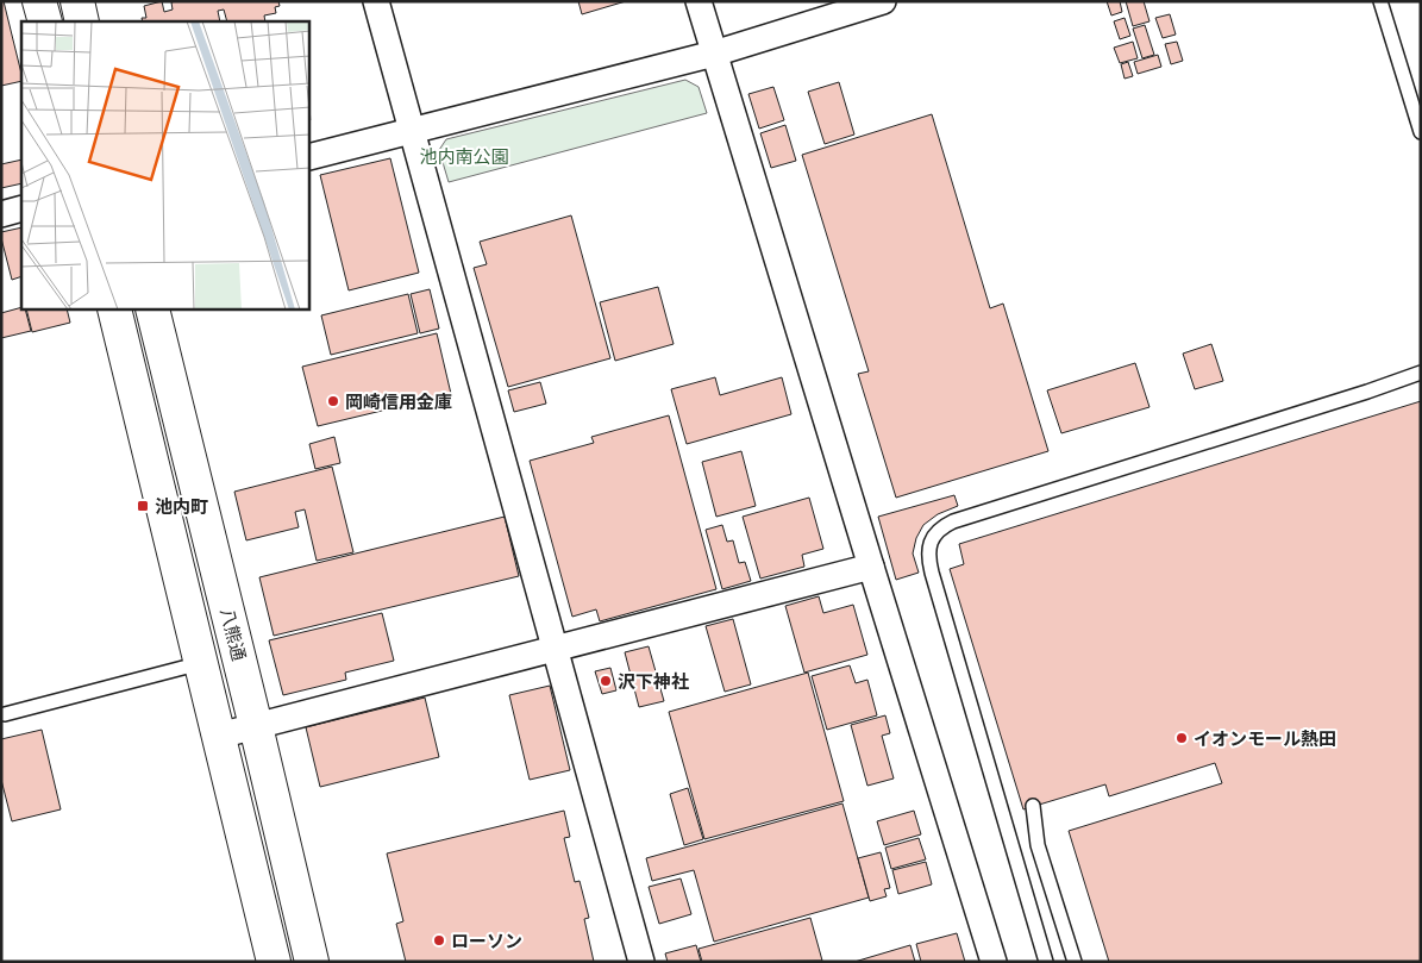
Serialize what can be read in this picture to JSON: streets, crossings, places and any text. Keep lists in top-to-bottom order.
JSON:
{
  "streets": {
    "main road": ["八熊通"]
  },
  "parks": ["池内南公園"],
  "places": {
    "other": [
      "岡崎信用金庫",
      "沢下神社",
      "イオンモール熱田",
      "ローソン"
    ],
    "transit": ["池内町"]
  }
}
